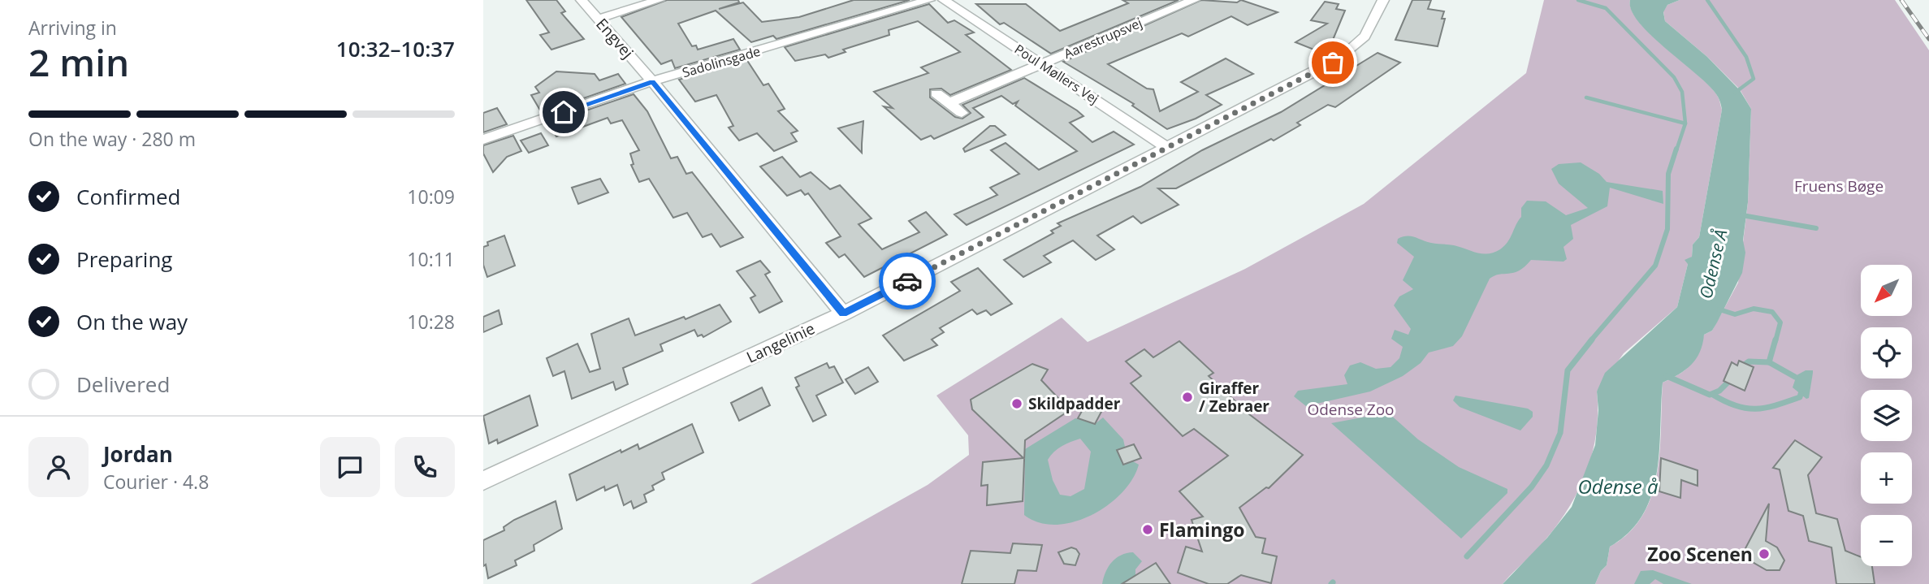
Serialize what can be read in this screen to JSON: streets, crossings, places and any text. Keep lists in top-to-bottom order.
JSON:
{
  "streets": {
    "street": [
      "Engvej",
      "Aarestrupsvej",
      "Sadolinsgade",
      "Poul Møllers Vej",
      "Langelinie"
    ]
  },
  "crossings": [
    ["Engvej", "Sadolinsgade"],
    ["Engvej", "Langelinie"],
    ["Aarestrupsvej", "Poul Møllers Vej"],
    ["Poul Møllers Vej", "Langelinie"]
  ],
  "water": ["Odense Å", "Odense å"],
  "parks": ["Fruens Bøge", "Odense Zoo"],
  "places": [
    "Giraffer / Zebraer",
    "Skildpadder",
    "Flamingo",
    "Zoo Scenen"
  ],
  "north": "bottom left",
  "page": {
    "heading": ["2 min", "Arriving in", "10:32–10:37"],
    "panel": ["Jordan", "Courier · 4.8"],
    "bar": "On the way · 280 m",
    "list": [
      ["Confirmed", "10:09"],
      ["Preparing", "10:11"],
      ["On the way", "10:28"],
      "Delivered"
    ],
    "map_buttons": ["+", "−"]
  }
}
